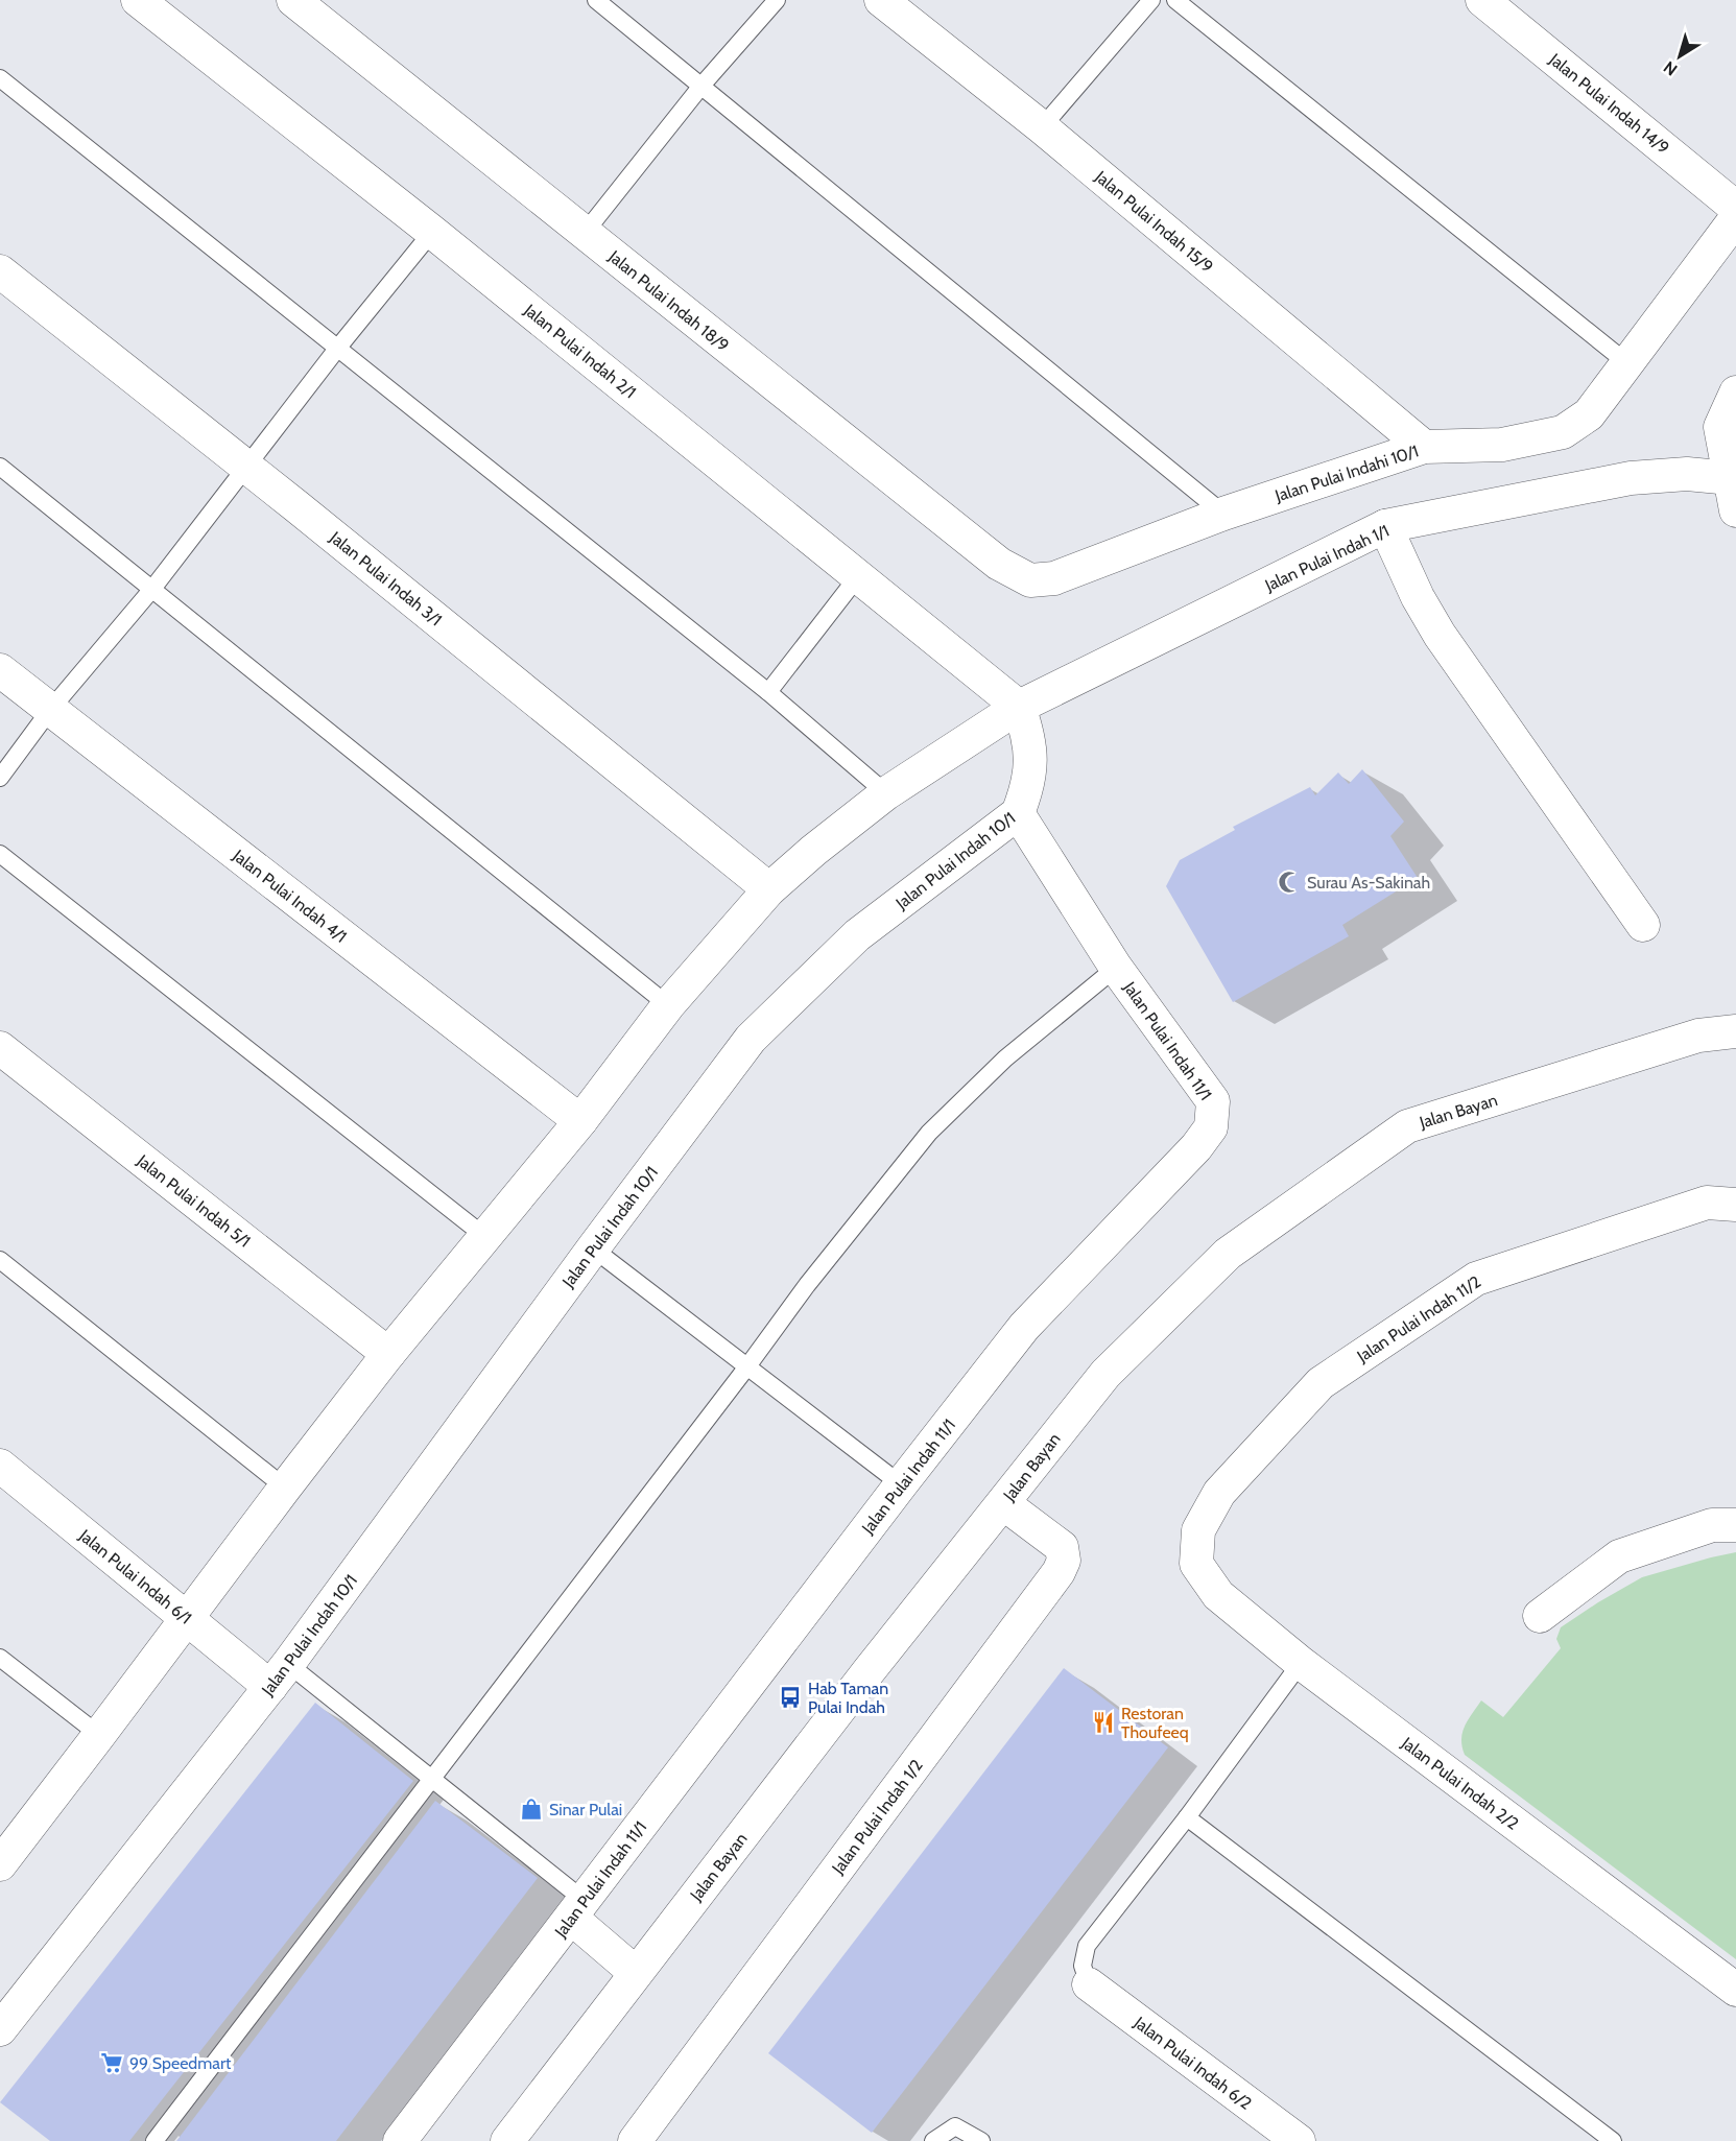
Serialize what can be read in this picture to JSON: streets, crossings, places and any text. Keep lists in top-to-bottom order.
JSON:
{
  "streets": {
    "street": [
      "Jalan Pulai Indah 14/9",
      "Jalan Pulai Indah 15/9",
      "Jalan Pulai Indah 18/9",
      "Jalan Pulai Indah 2/1",
      "Jalan Pulai Indahi 10/1",
      "Jalan Pulai Indah 1/1",
      "Jalan Pulai Indah 3/1",
      "Jalan Pulai Indah 10/1",
      "Jalan Pulai Indah 4/1",
      "Jalan Pulai Indah 11/1",
      "Jalan Bayan",
      "Jalan Pulai Indah 5/1",
      "Jalan Pulai Indah 11/2",
      "Jalan Pulai Indah 6/1",
      "Jalan Pulai Indah 2/2",
      "Jalan Pulai Indah 1/2",
      "Jalan Pulai Indah 6/2"
    ]
  },
  "crossings": [
    ["Jalan Pulai Indah 15/9", "Jalan Pulai Indahi 10/1"],
    ["Jalan Pulai Indah 18/9", "Jalan Pulai Indahi 10/1"],
    ["Jalan Pulai Indah 2/1", "Jalan Pulai Indah 1/1"],
    ["Jalan Pulai Indah 2/1", "Jalan Pulai Indah 10/1"],
    ["Jalan Pulai Indah 1/1", "Jalan Pulai Indah 10/1"],
    ["Jalan Pulai Indah 10/1", "Jalan Pulai Indah 11/1"],
    ["Jalan Pulai Indah 10/1", "Jalan Pulai Indah 6/1"],
    ["Jalan Bayan", "Jalan Pulai Indah 1/2"],
    ["Jalan Pulai Indah 11/2", "Jalan Pulai Indah 2/2"]
  ],
  "places": {
    "mosque": ["Surau As-Sakinah"],
    "bus stop": ["Hab Taman Pulai Indah"],
    "restaurant": ["Restoran Thoufeeq"],
    "shop": ["Sinar Pulai"],
    "supermarket": ["99 Speedmart"]
  },
  "north": "bottom left"
}
